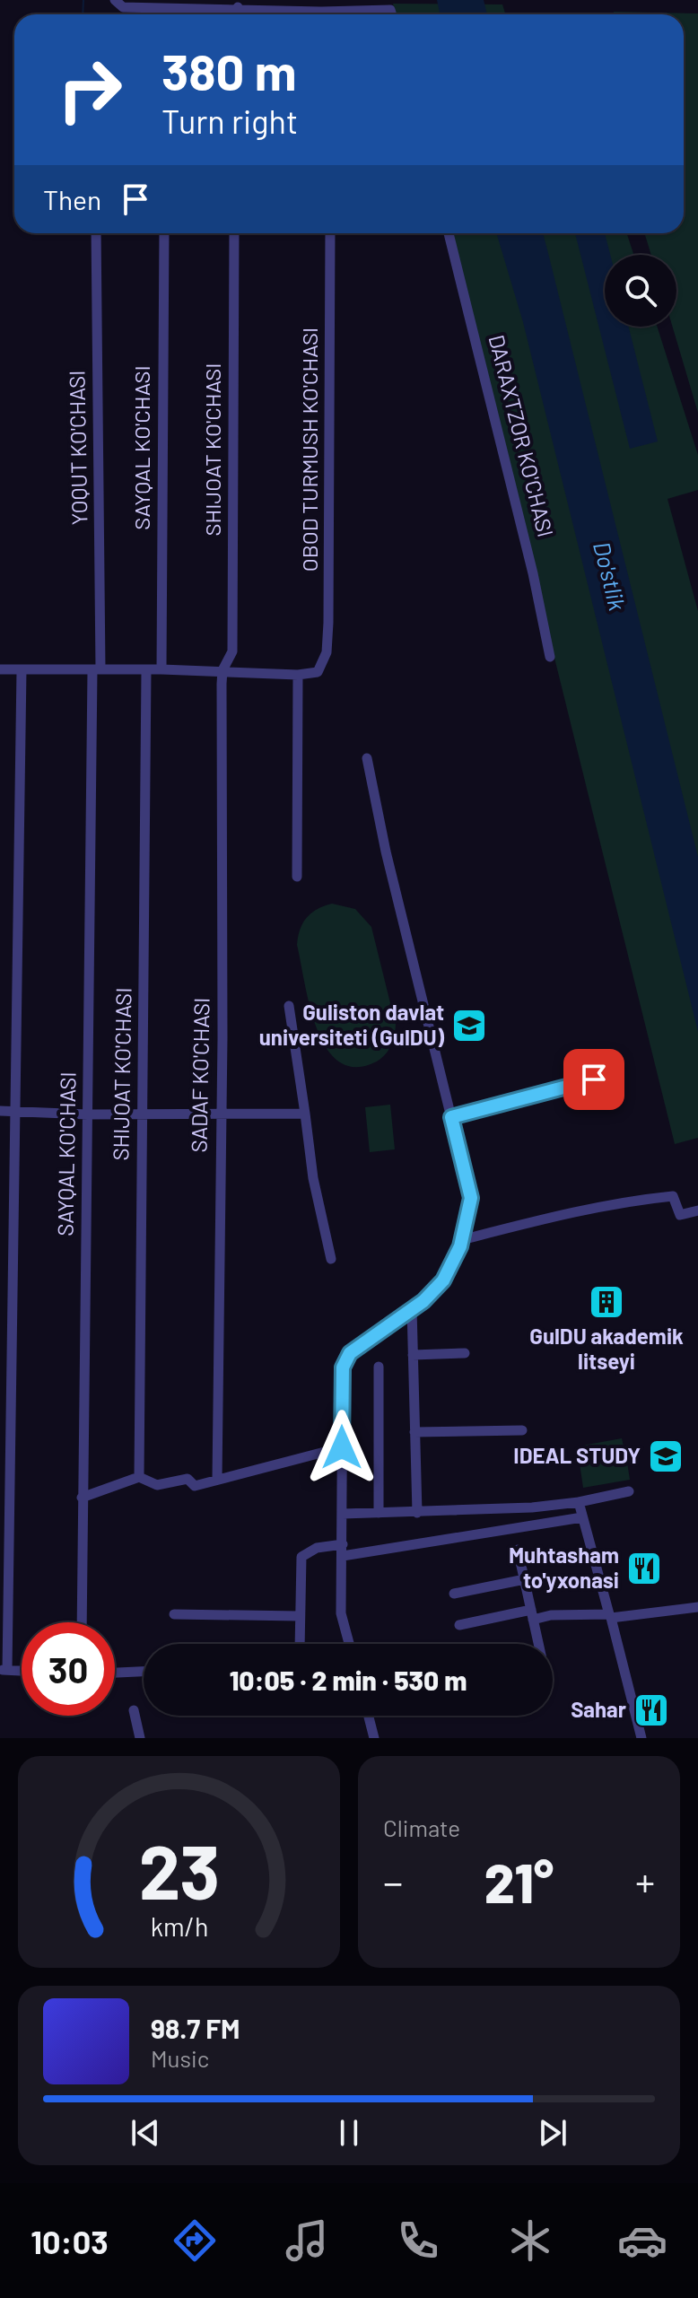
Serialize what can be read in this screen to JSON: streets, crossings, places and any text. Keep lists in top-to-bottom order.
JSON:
{
  "streets": {
    "street": [
      "DARAXTZOR KO'CHASI",
      "YOQUT KO'CHASI",
      "SAYQAL KO'CHASI",
      "SHIJOAT KO'CHASI",
      "OBOD TURMUSH KO'CHASI",
      "SADAF KO'CHASI"
    ]
  },
  "crossings": [
    ["YOQUT KO'CHASI", "SAYQAL KO'CHASI"],
    ["SHIJOAT KO'CHASI", "SADAF KO'CHASI"]
  ],
  "water": ["Do'stlik"],
  "places": {
    "school or university": ["Guliston davlat universiteti (GulDU)", "IDEAL STUDY"],
    "building": ["GulDU akademik litseyi"],
    "restaurant": ["Muhtasham to'yxonasi", "Sahar"]
  },
  "page": {
    "turn": ["380 m", "Turn right"],
    "then": "Then",
    "limit": "30",
    "trip": "10:05 · 2 min · 530 m",
    "tile": "Climate",
    "heat": ["−", "21°", "+"],
    "song": ["98.7 FM", "Music"],
    "tabs": "10:03",
    "gauge": ["23", "km/h"]
  }
}
